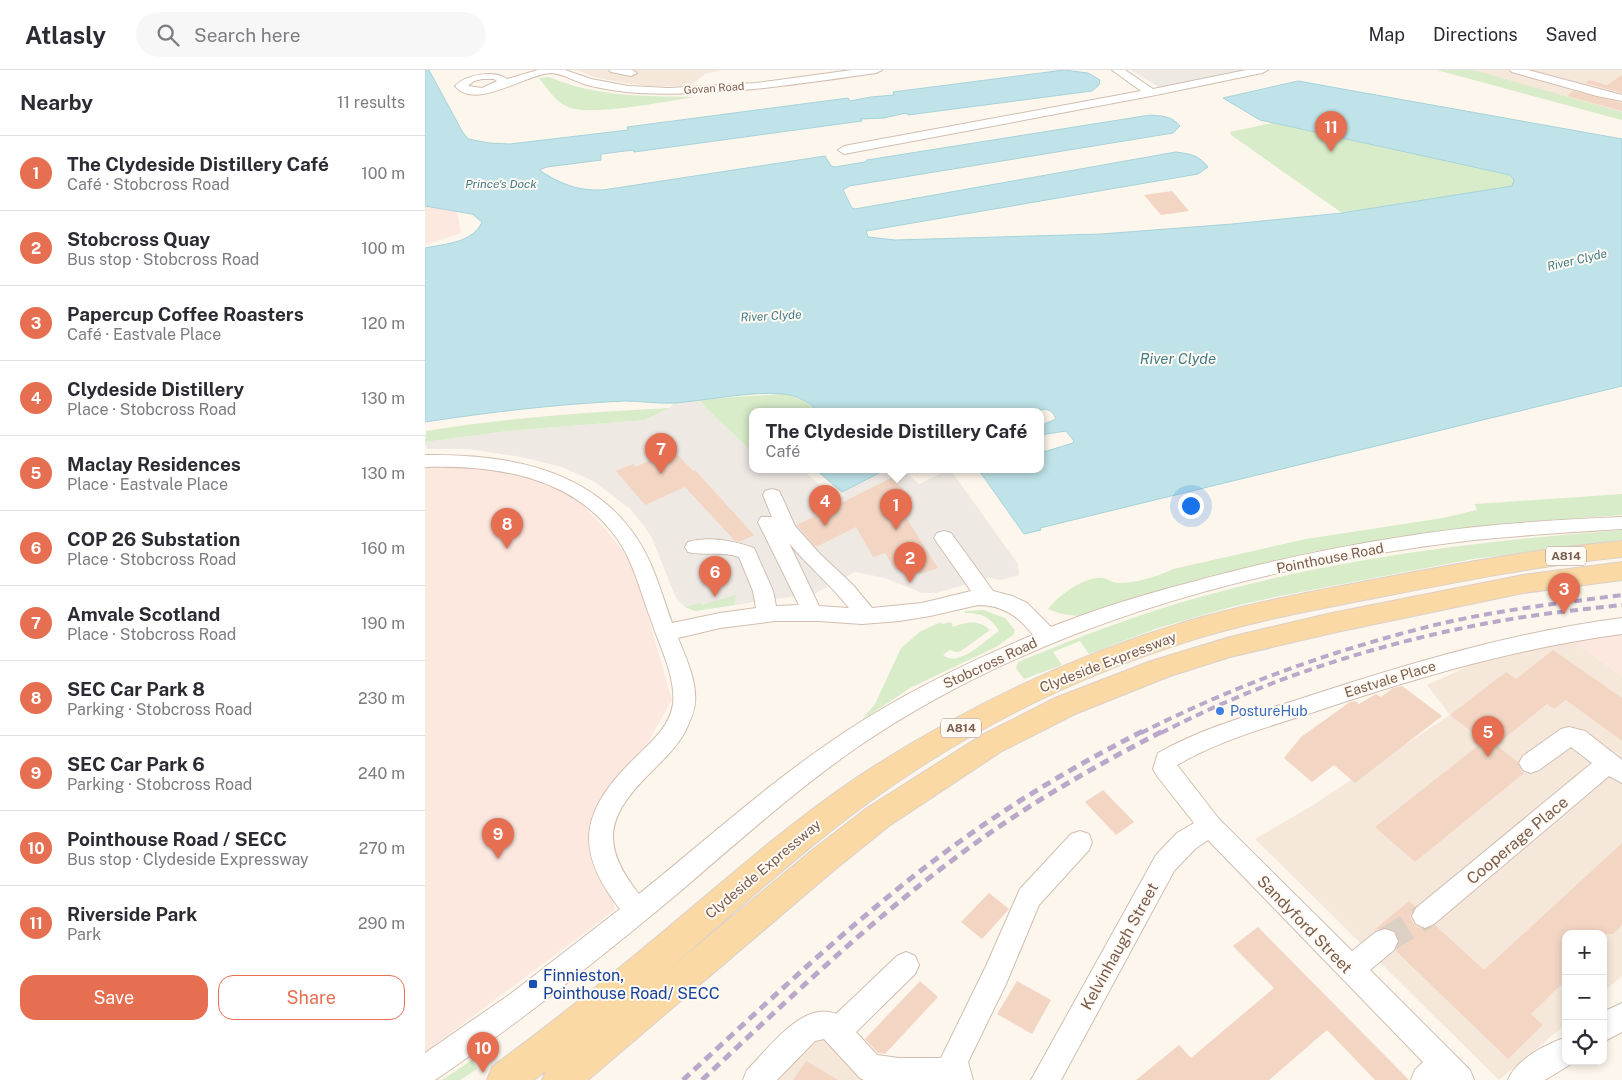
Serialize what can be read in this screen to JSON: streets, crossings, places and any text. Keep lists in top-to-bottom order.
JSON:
{
  "streets": {
    "main road": ["A814", "Clydeside Expressway"],
    "street": [
      "Govan Road",
      "Pointhouse Road",
      "Stobcross Road",
      "Eastvale Place",
      "Cooperage Place",
      "Sandyford Street",
      "Kelvinhaugh Street"
    ]
  },
  "crossings": [
    ["Pointhouse Road", "Stobcross Road"],
    ["Eastvale Place", "Sandyford Street"],
    ["Sandyford Street", "Kelvinhaugh Street"]
  ],
  "water": ["Prince's Dock", "River Clyde"],
  "places": {
    "other": ["PostureHub"],
    "transit": ["Finnieston, Pointhouse Road/ SECC"]
  },
  "page": {
    "header": "Atlasly",
    "search": "Search here",
    "nav": ["Map", "Directions", "Saved"],
    "heading": ["Nearby", "11 results"],
    "pins": [
      "11",
      "7",
      "4",
      "1",
      "8",
      "2",
      "6",
      "3",
      "5",
      "9",
      "10"
    ],
    "list": [
      {
        "mark": "1",
        "name": "The Clydeside Distillery Café",
        "note": "Café · Stobcross Road",
        "value": "100 m"
      },
      {
        "mark": "2",
        "name": "Stobcross Quay",
        "note": "Bus stop · Stobcross Road",
        "value": "100 m"
      },
      {
        "mark": "3",
        "name": "Papercup Coffee Roasters",
        "note": "Café · Eastvale Place",
        "value": "120 m"
      },
      {
        "mark": "4",
        "name": "Clydeside Distillery",
        "note": "Place · Stobcross Road",
        "value": "130 m"
      },
      {
        "mark": "5",
        "name": "Maclay Residences",
        "note": "Place · Eastvale Place",
        "value": "130 m"
      },
      {
        "mark": "6",
        "name": "COP 26 Substation",
        "note": "Place · Stobcross Road",
        "value": "160 m"
      },
      {
        "mark": "7",
        "name": "Amvale Scotland",
        "note": "Place · Stobcross Road",
        "value": "190 m"
      },
      {
        "mark": "8",
        "name": "SEC Car Park 8",
        "note": "Parking · Stobcross Road",
        "value": "230 m"
      },
      {
        "mark": "9",
        "name": "SEC Car Park 6",
        "note": "Parking · Stobcross Road",
        "value": "240 m"
      },
      {
        "mark": "10",
        "name": "Pointhouse Road / SECC",
        "note": "Bus stop · Clydeside Expressway",
        "value": "270 m"
      },
      {
        "mark": "11",
        "name": "Riverside Park",
        "note": "Park",
        "value": "290 m"
      }
    ],
    "popup": ["The Clydeside Distillery Café", "Café"],
    "map_buttons": ["+", "−"],
    "buttons": ["Save", "Share"]
  }
}
